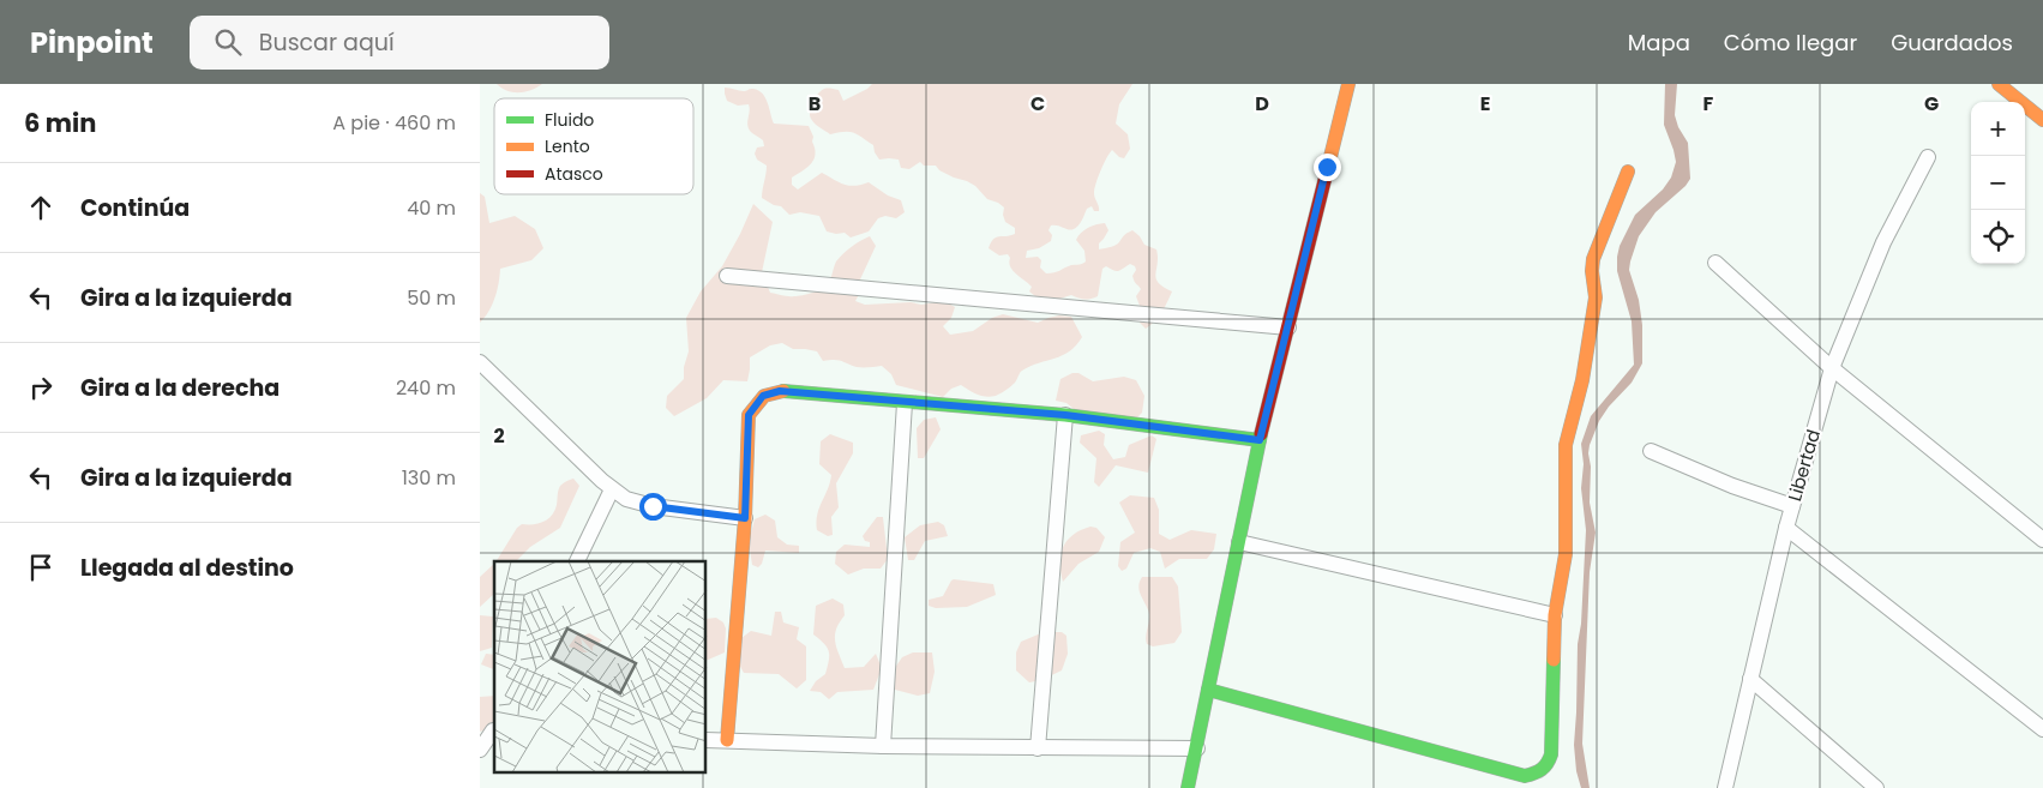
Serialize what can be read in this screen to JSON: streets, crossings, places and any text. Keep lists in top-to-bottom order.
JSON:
{
  "streets": {
    "street": ["Libertad"]
  },
  "legend": ["Fluido", "Lento", "Atasco"],
  "page": {
    "header": "Pinpoint",
    "search": "Buscar aquí",
    "nav": ["Mapa", "Cómo llegar", "Guardados"],
    "heading": ["6 min", "A pie · 460 m"],
    "map_buttons": ["+", "−"],
    "list": [
      ["Continúa", "40 m"],
      ["Gira a la izquierda", "50 m"],
      ["Gira a la derecha", "240 m"],
      ["Gira a la izquierda", "130 m"],
      "Llegada al destino"
    ]
  },
  "grid": {
    "columns": [
      "B",
      "C",
      "D",
      "E",
      "F",
      "G"
    ],
    "rows": ["2"]
  }
}
